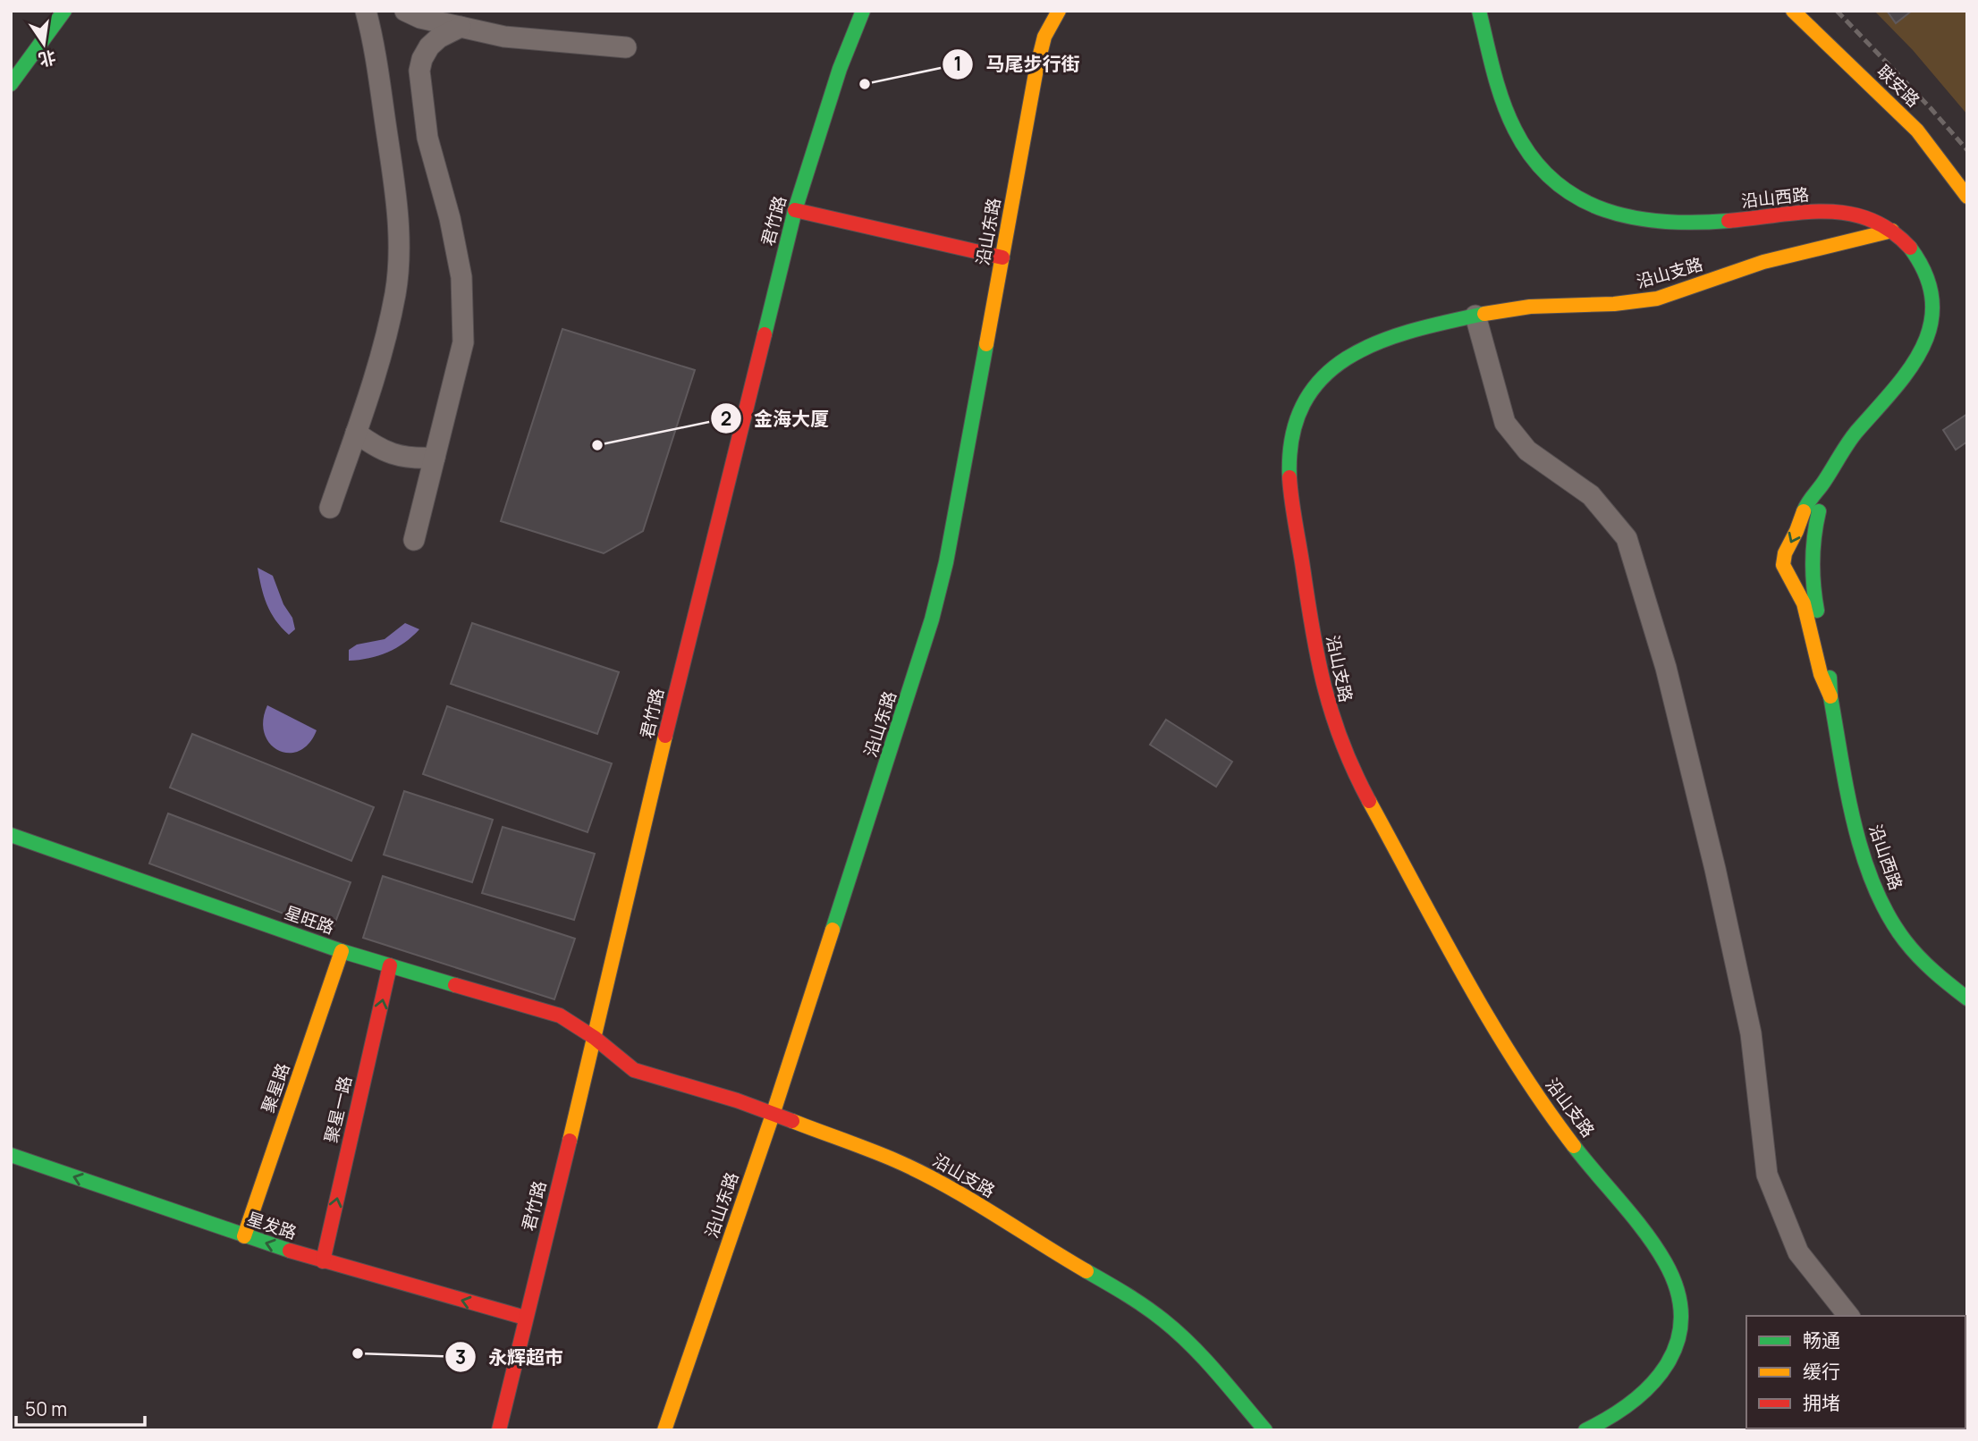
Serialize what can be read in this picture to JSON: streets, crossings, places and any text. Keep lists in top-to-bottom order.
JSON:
{
  "streets": {
    "street": [
      "联安路",
      "沿山西路",
      "君竹路",
      "沿山东路",
      "沿山支路",
      "星旺路",
      "聚星路",
      "聚星一路",
      "星发路"
    ]
  },
  "crossings": [
    ["沿山西路", "沿山支路"],
    ["君竹路", "沿山支路"],
    ["君竹路", "星旺路"],
    ["君竹路", "星发路"],
    ["沿山东路", "沿山支路"],
    ["沿山支路", "星旺路"],
    ["星旺路", "聚星路"],
    ["星旺路", "聚星一路"],
    ["聚星路", "星发路"],
    ["聚星一路", "星发路"]
  ],
  "one_way": ["聚星一路", "星发路"],
  "places": ["马尾步行街", "金海大厦", "永辉超市"],
  "legend": ["畅通", "缓行", "拥堵"],
  "scale_bar": "50 m",
  "north": "bottom"
}
